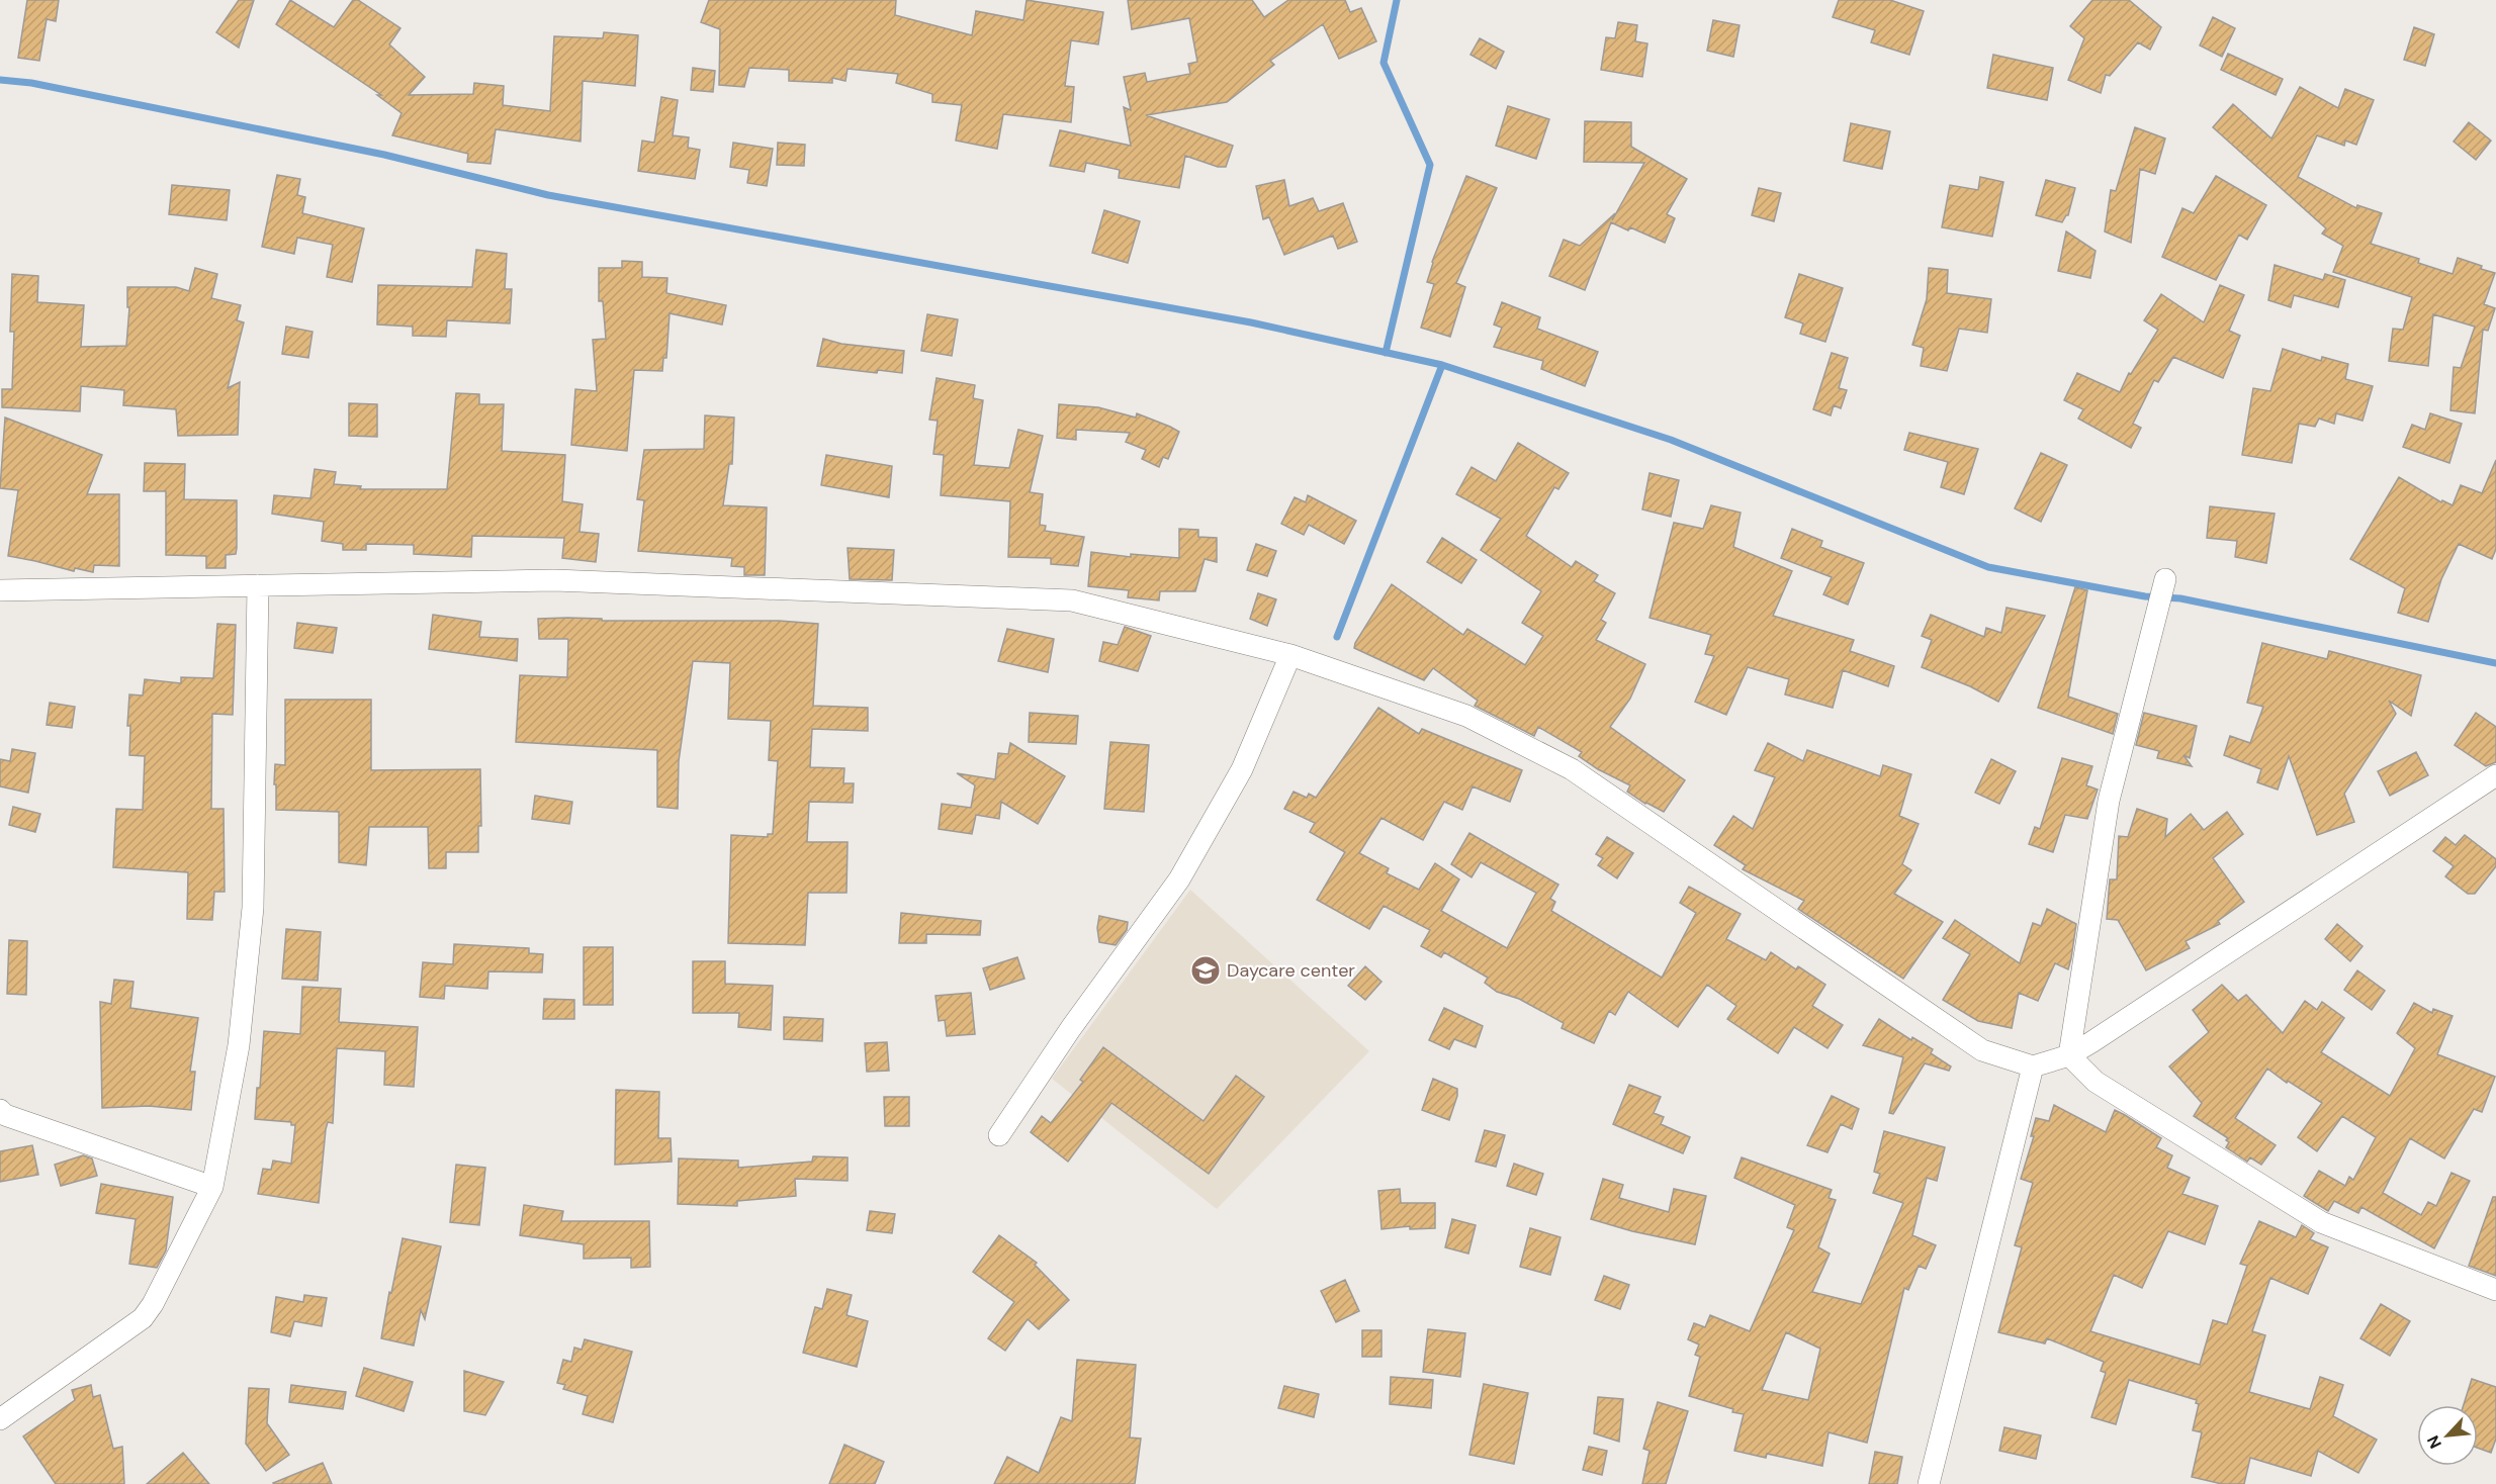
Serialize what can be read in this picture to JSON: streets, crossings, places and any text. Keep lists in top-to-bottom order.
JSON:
{
  "places": {
    "school or university": ["Daycare center"]
  },
  "north": "bottom left"
}
